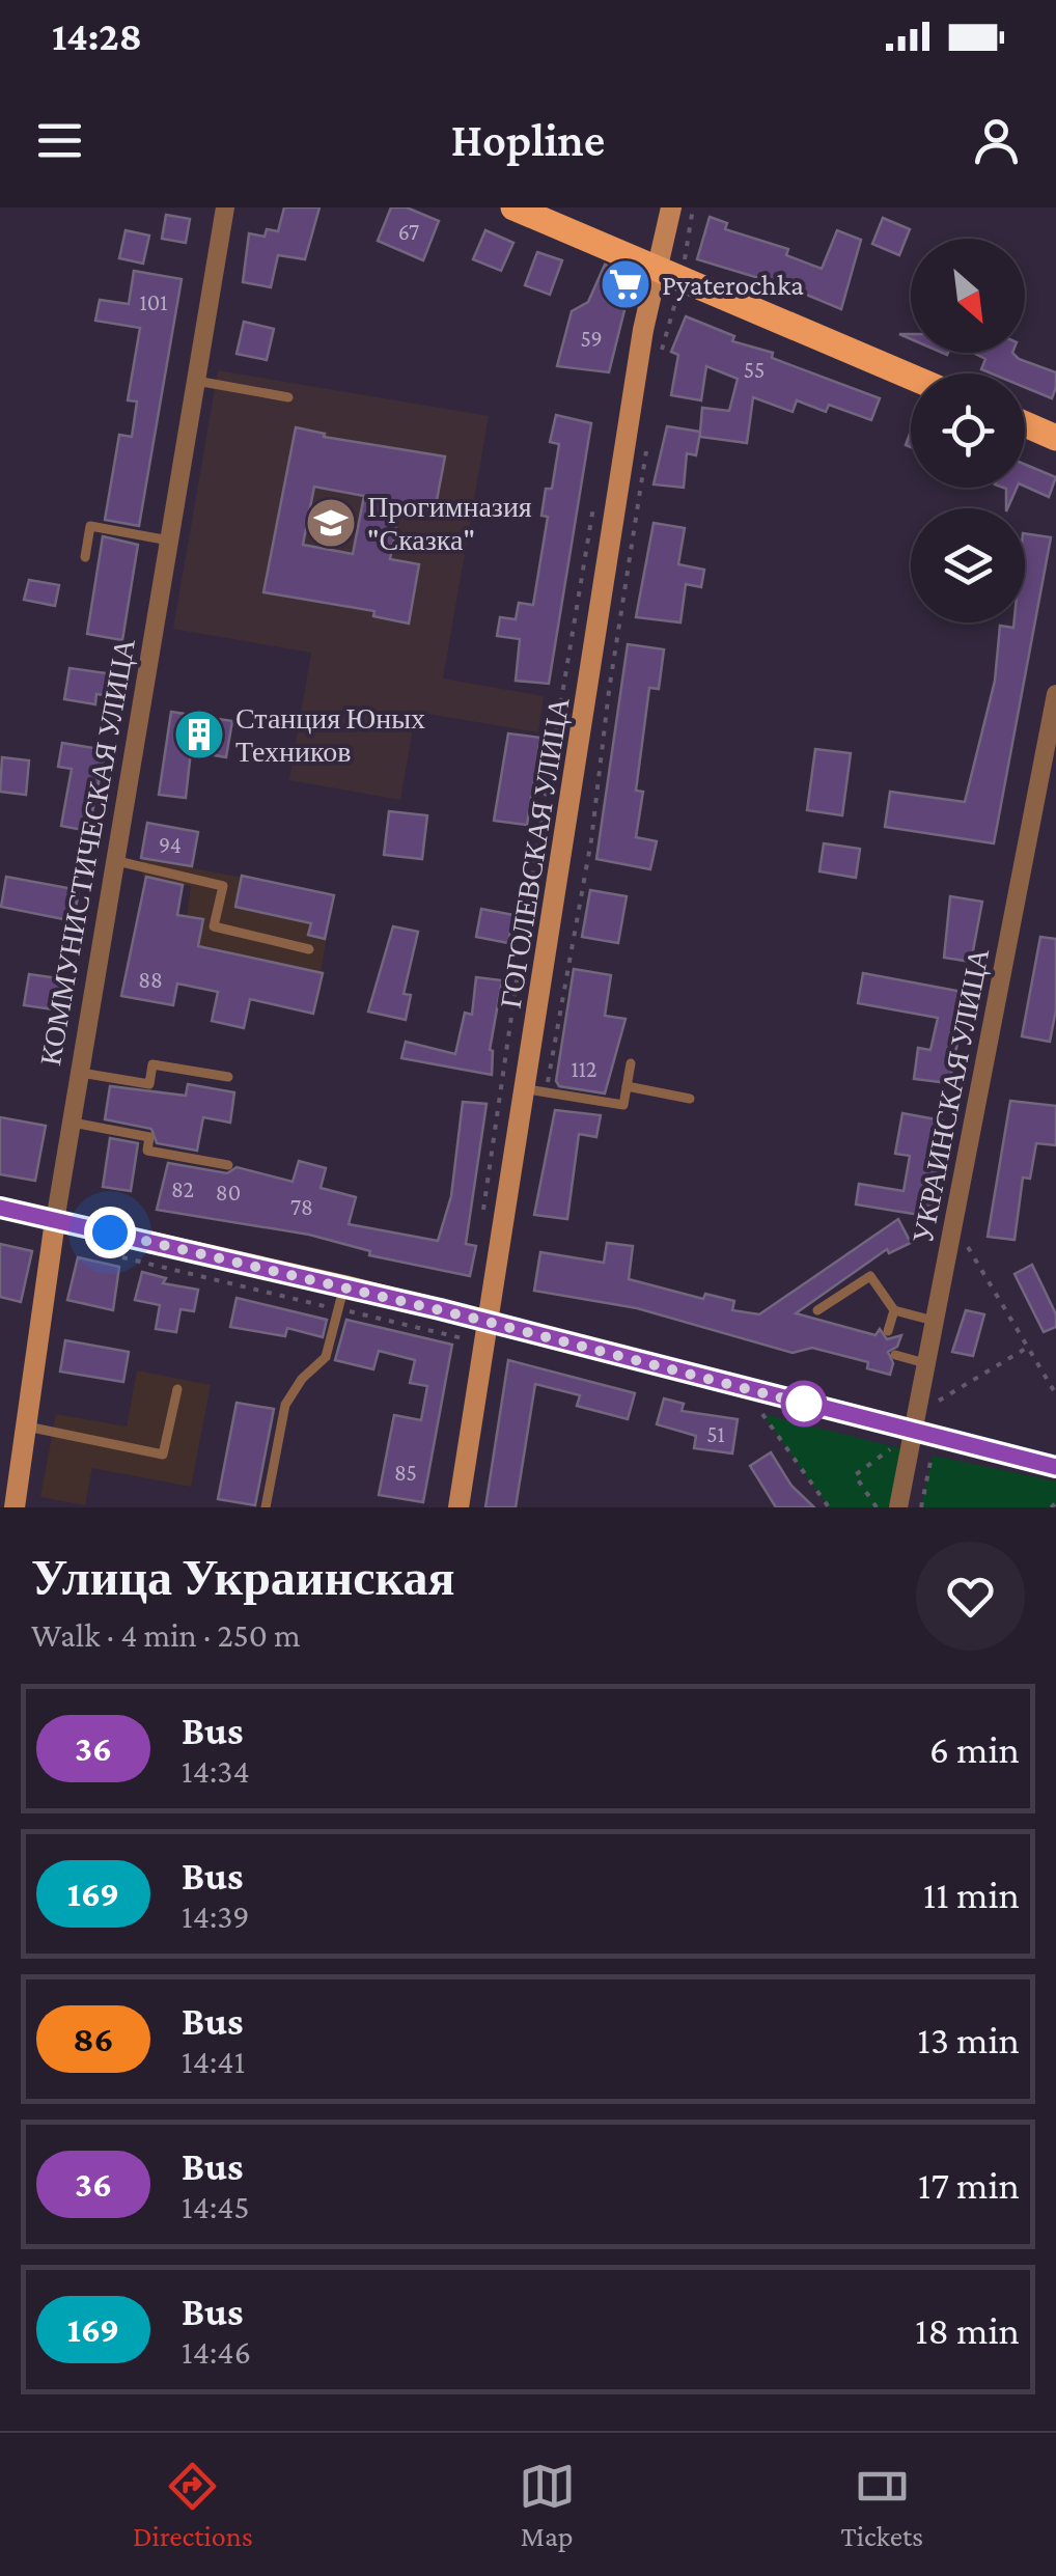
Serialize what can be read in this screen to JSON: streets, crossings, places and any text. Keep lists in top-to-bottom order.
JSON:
{
  "streets": {
    "street": ["КОММУНИСТИЧЕСКАЯ УЛИЦА", "ГОГОЛЕВСКАЯ УЛИЦА", "УКРАИНСКАЯ УЛИЦА"]
  },
  "places": {
    "supermarket": ["Pyaterochka"],
    "school or university": ["Прогимназия \"Сказка\""],
    "building": ["Станция Юных Техников"]
  },
  "lines": ["bus line 36"],
  "house_numbers": [
    "67",
    "101",
    "59",
    "55",
    "94",
    "88",
    "112",
    "82",
    "80",
    "78",
    "51",
    "85"
  ],
  "north": "bottom right",
  "page": {
    "status": "14:28",
    "header": "Hopline",
    "heading": ["Улица Украинская", "Walk · 4 min · 250 m"],
    "list": [
      {
        "mark": "36",
        "name": "Bus",
        "note": "14:34",
        "value": "6 min"
      },
      {
        "mark": "169",
        "name": "Bus",
        "note": "14:39",
        "value": "11 min"
      },
      {
        "mark": "86",
        "name": "Bus",
        "note": "14:41",
        "value": "13 min"
      },
      {
        "mark": "36",
        "name": "Bus",
        "note": "14:45",
        "value": "17 min"
      },
      {
        "mark": "169",
        "name": "Bus",
        "note": "14:46",
        "value": "18 min"
      }
    ],
    "tabs": ["Directions", "Map", "Tickets"]
  }
}
